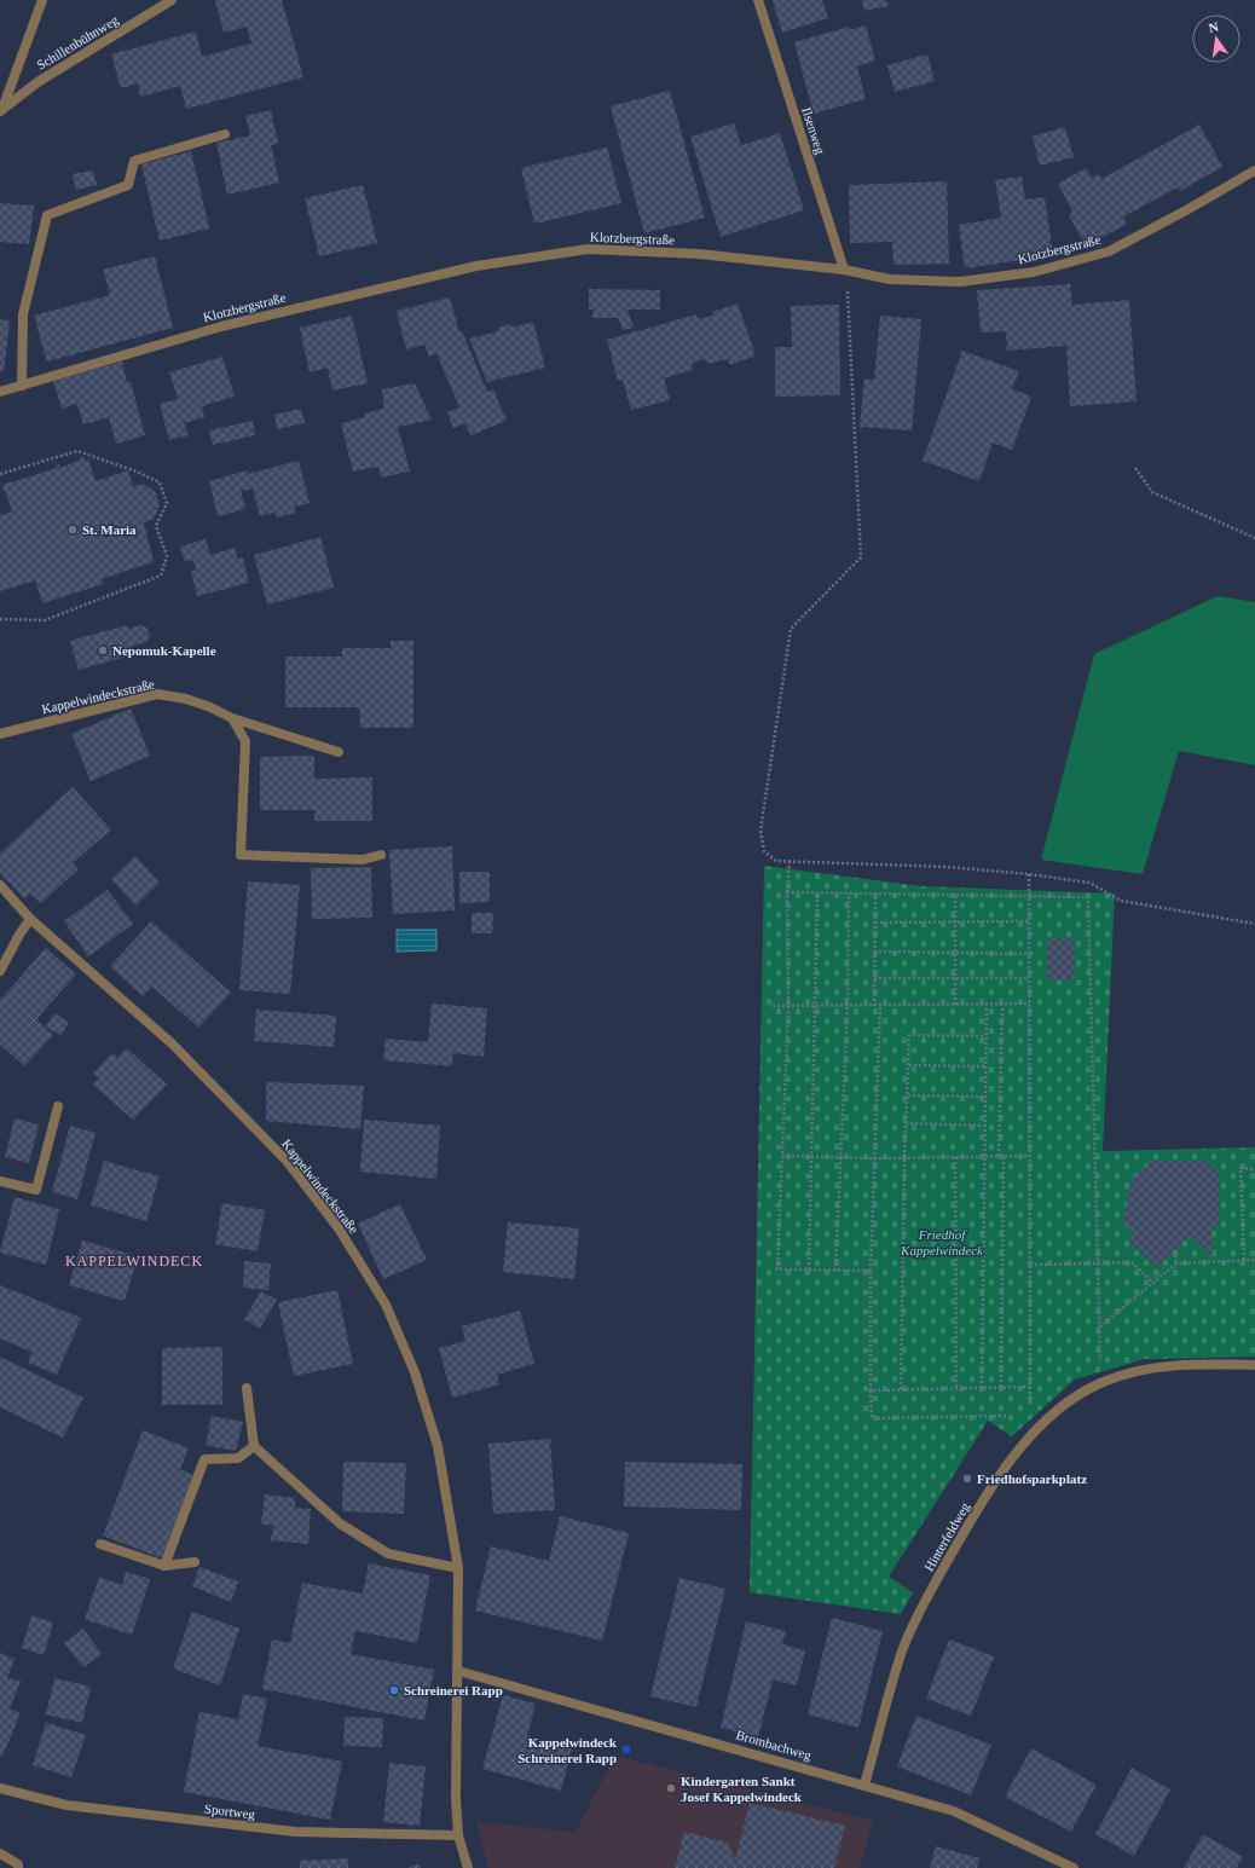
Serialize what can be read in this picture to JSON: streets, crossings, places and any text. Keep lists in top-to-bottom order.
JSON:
{
  "streets": {
    "street": [
      "Schillenbühnweg",
      "Ilsenweg",
      "Klotzbergstraße",
      "Kappelwindeckstraße",
      "Hinterfeldweg",
      "Brombachweg",
      "Sportweg"
    ]
  },
  "crossings": [
    ["Ilsenweg", "Klotzbergstraße"],
    ["Kappelwindeckstraße", "Brombachweg"],
    ["Kappelwindeckstraße", "Sportweg"],
    ["Hinterfeldweg", "Brombachweg"]
  ],
  "districts": ["KAPPELWINDECK"],
  "parks": ["Friedhof Kappelwindeck"],
  "places": {
    "other": [
      "St. Maria",
      "Nepomuk-Kapelle",
      "Friedhofsparkplatz",
      "Schreinerei Rapp",
      "Kindergarten Sankt Josef Kappelwindeck"
    ],
    "transit": ["Kappelwindeck Schreinerei Rapp"]
  },
  "north": "top"
}
